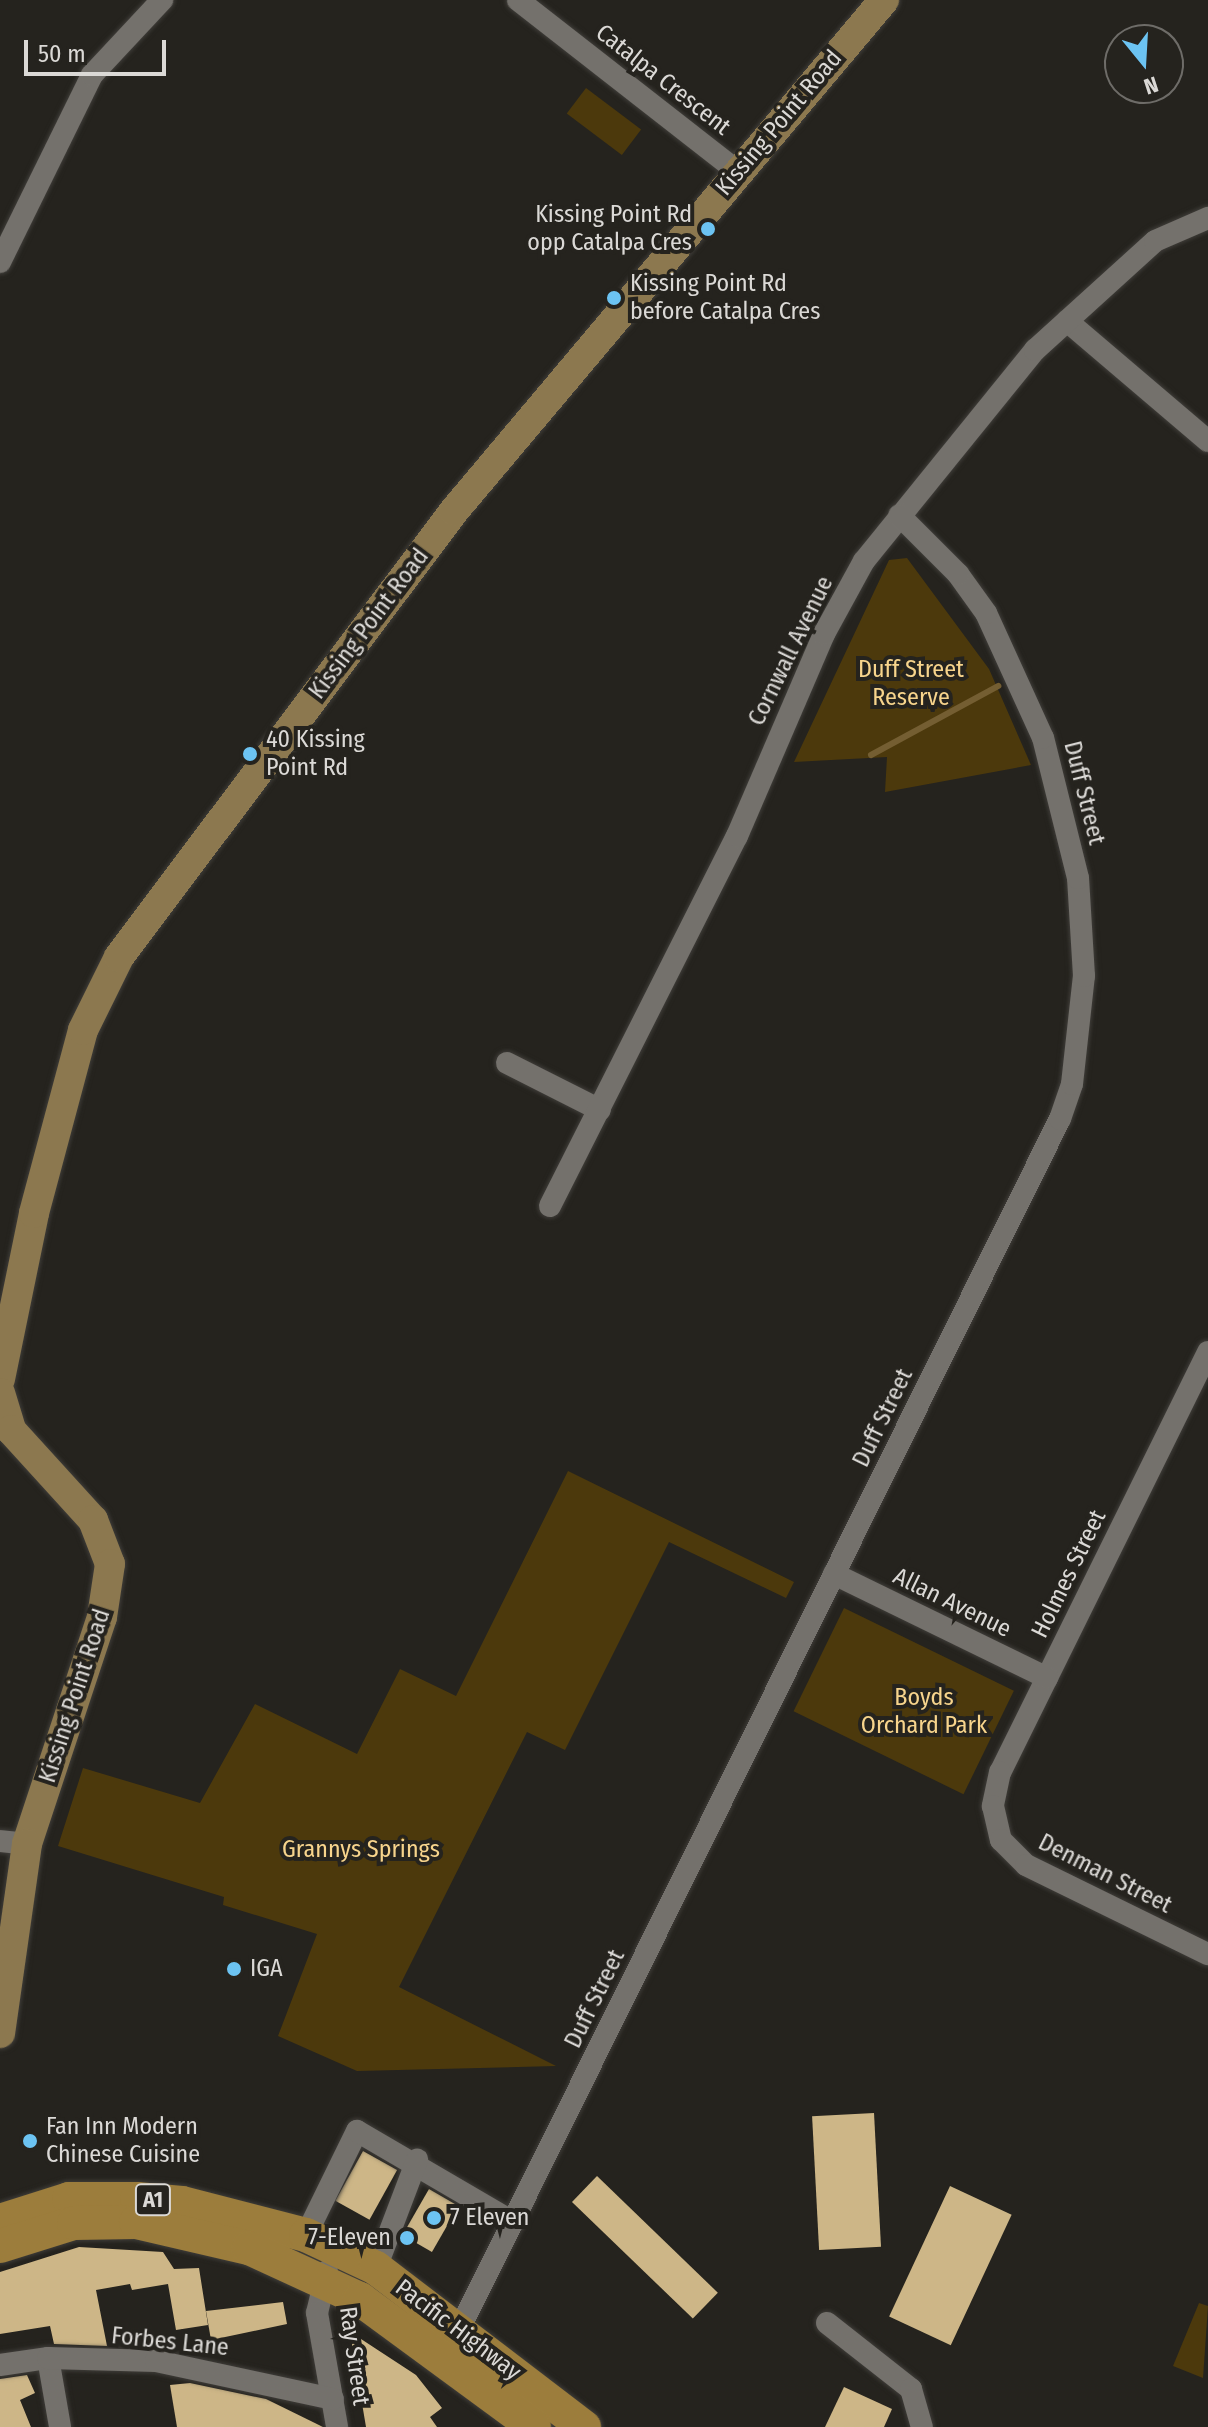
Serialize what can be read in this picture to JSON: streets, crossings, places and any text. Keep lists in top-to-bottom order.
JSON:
{
  "streets": {
    "highway": ["A1", "Pacific Highway"],
    "main road": ["Kissing Point Road"],
    "street": [
      "Catalpa Crescent",
      "Cornwall Avenue",
      "Duff Street",
      "Holmes Street",
      "Allan Avenue",
      "Denman Street",
      "Forbes Lane",
      "Ray Street"
    ]
  },
  "crossings": [
    ["Catalpa Crescent", "Kissing Point Road"],
    ["Cornwall Avenue", "Duff Street"],
    ["Duff Street", "Allan Avenue"],
    ["Duff Street", "Pacific Highway"],
    ["Holmes Street", "Allan Avenue"],
    ["Holmes Street", "Denman Street"],
    ["Pacific Highway", "Ray Street"],
    ["Forbes Lane", "Ray Street"]
  ],
  "parks": ["Duff Street Reserve", "Boyds Orchard Park", "Grannys Springs"],
  "places": [
    "Kissing Point Rd opp Catalpa Cres",
    "Kissing Point Rd before Catalpa Cres",
    "40 Kissing Point Rd",
    "IGA",
    "Fan Inn Modern Chinese Cuisine",
    "7 Eleven",
    "7-Eleven"
  ],
  "scale_bar": "50 m",
  "north": "bottom"
}
